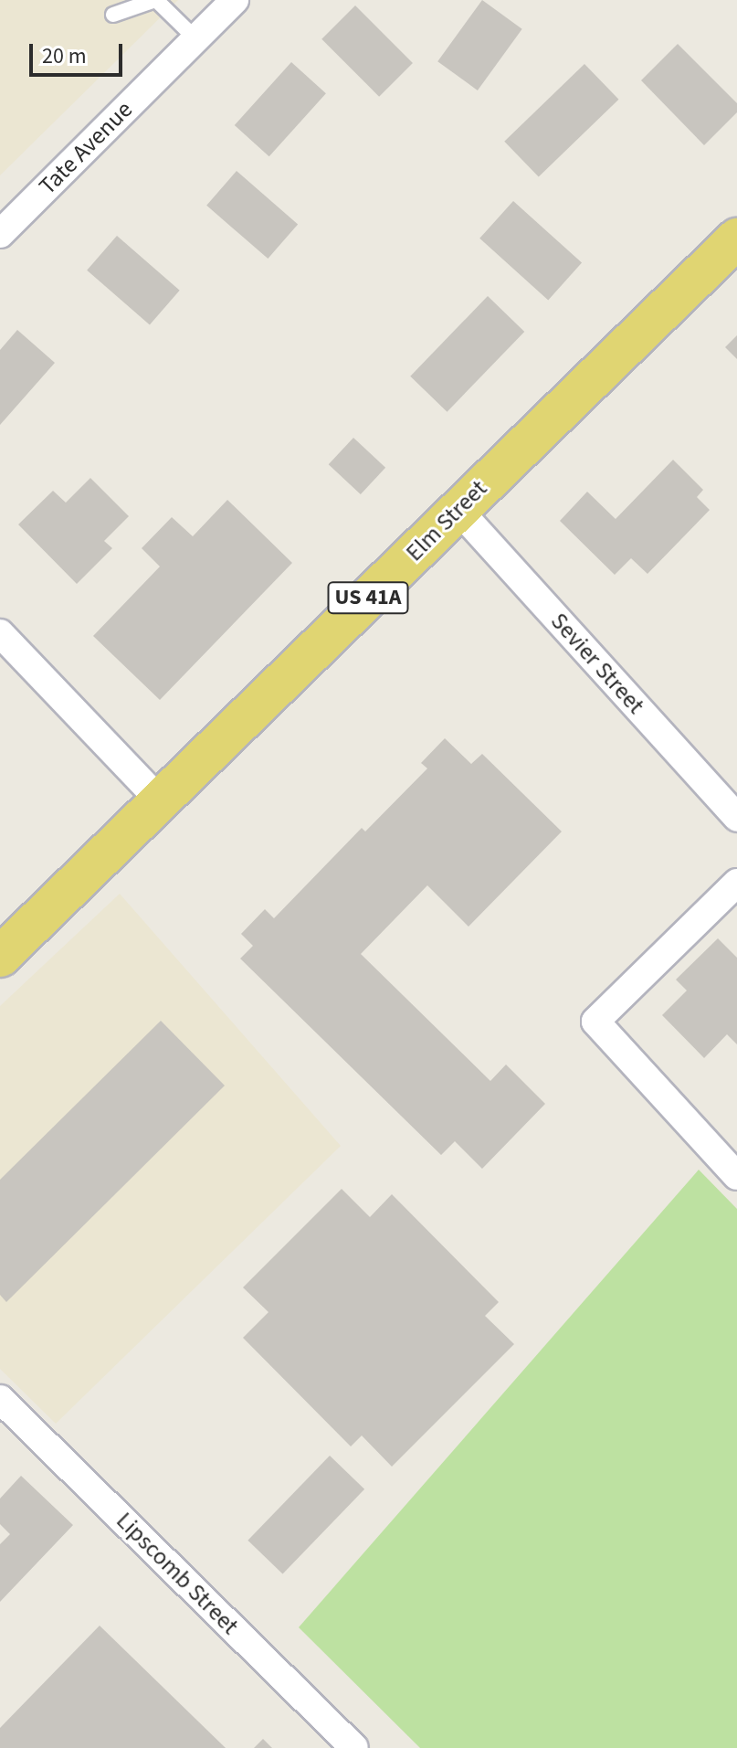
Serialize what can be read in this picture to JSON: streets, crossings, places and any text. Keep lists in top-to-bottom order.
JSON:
{
  "streets": {
    "main road": ["Elm Street", "US 41A"],
    "street": ["Tate Avenue", "Sevier Street", "Lipscomb Street"]
  },
  "crossings": [
    ["Elm Street", "Sevier Street"]
  ],
  "scale_bar": "20 m"
}
